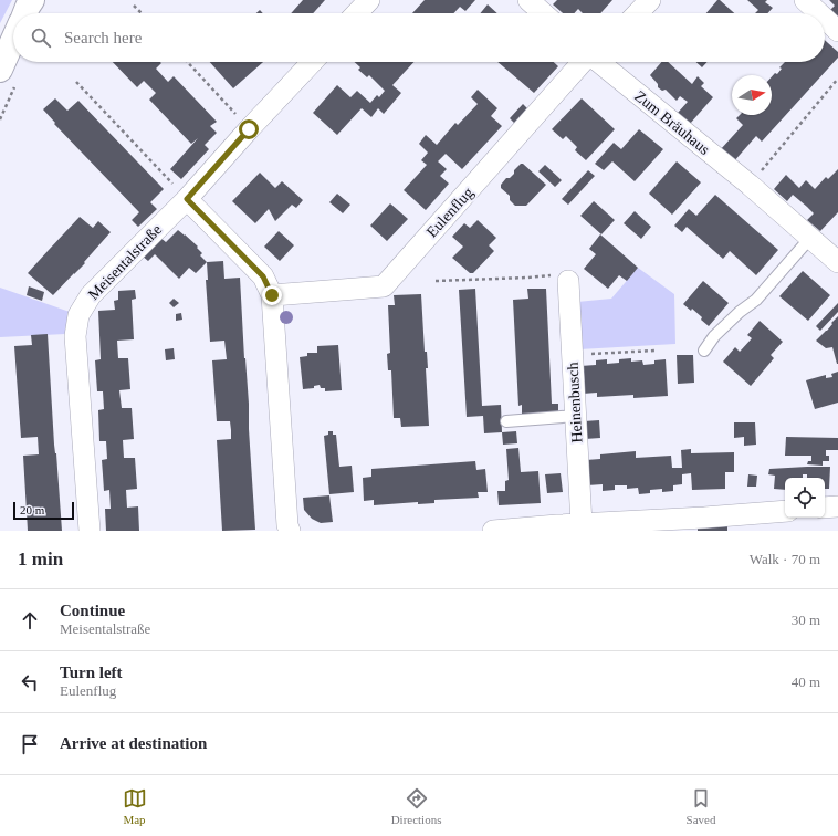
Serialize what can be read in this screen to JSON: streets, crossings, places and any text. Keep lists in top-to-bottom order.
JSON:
{
  "streets": {
    "street": [
      "Zum Bräuhaus",
      "Eulenflug",
      "Meisentalstraße",
      "Heinenbusch"
    ]
  },
  "scale_bar": "20 m",
  "north": "right",
  "page": {
    "search": "Search here",
    "scale": "20 m",
    "heading": ["1 min", "Walk · 70 m"],
    "list": [
      ["Continue", "Meisentalstraße", "30 m"],
      ["Turn left", "Eulenflug", "40 m"],
      "Arrive at destination"
    ],
    "nav": ["Map", "Directions", "Saved"]
  }
}
